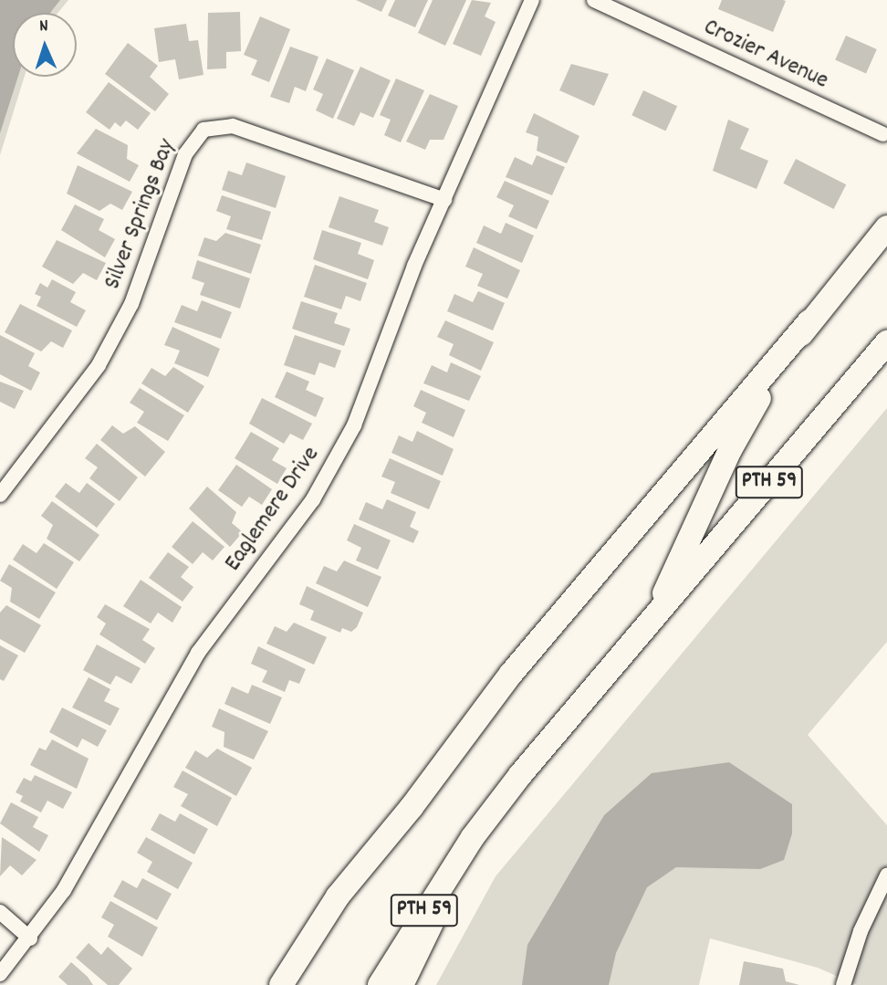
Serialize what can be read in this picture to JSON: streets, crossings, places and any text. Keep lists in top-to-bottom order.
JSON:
{
  "streets": {
    "main road": ["PTH 59"],
    "street": ["Crozier Avenue", "Silver Springs Bay", "Eaglemere Drive"]
  },
  "crossings": [
    ["Silver Springs Bay", "Eaglemere Drive"]
  ],
  "north": "top"
}
